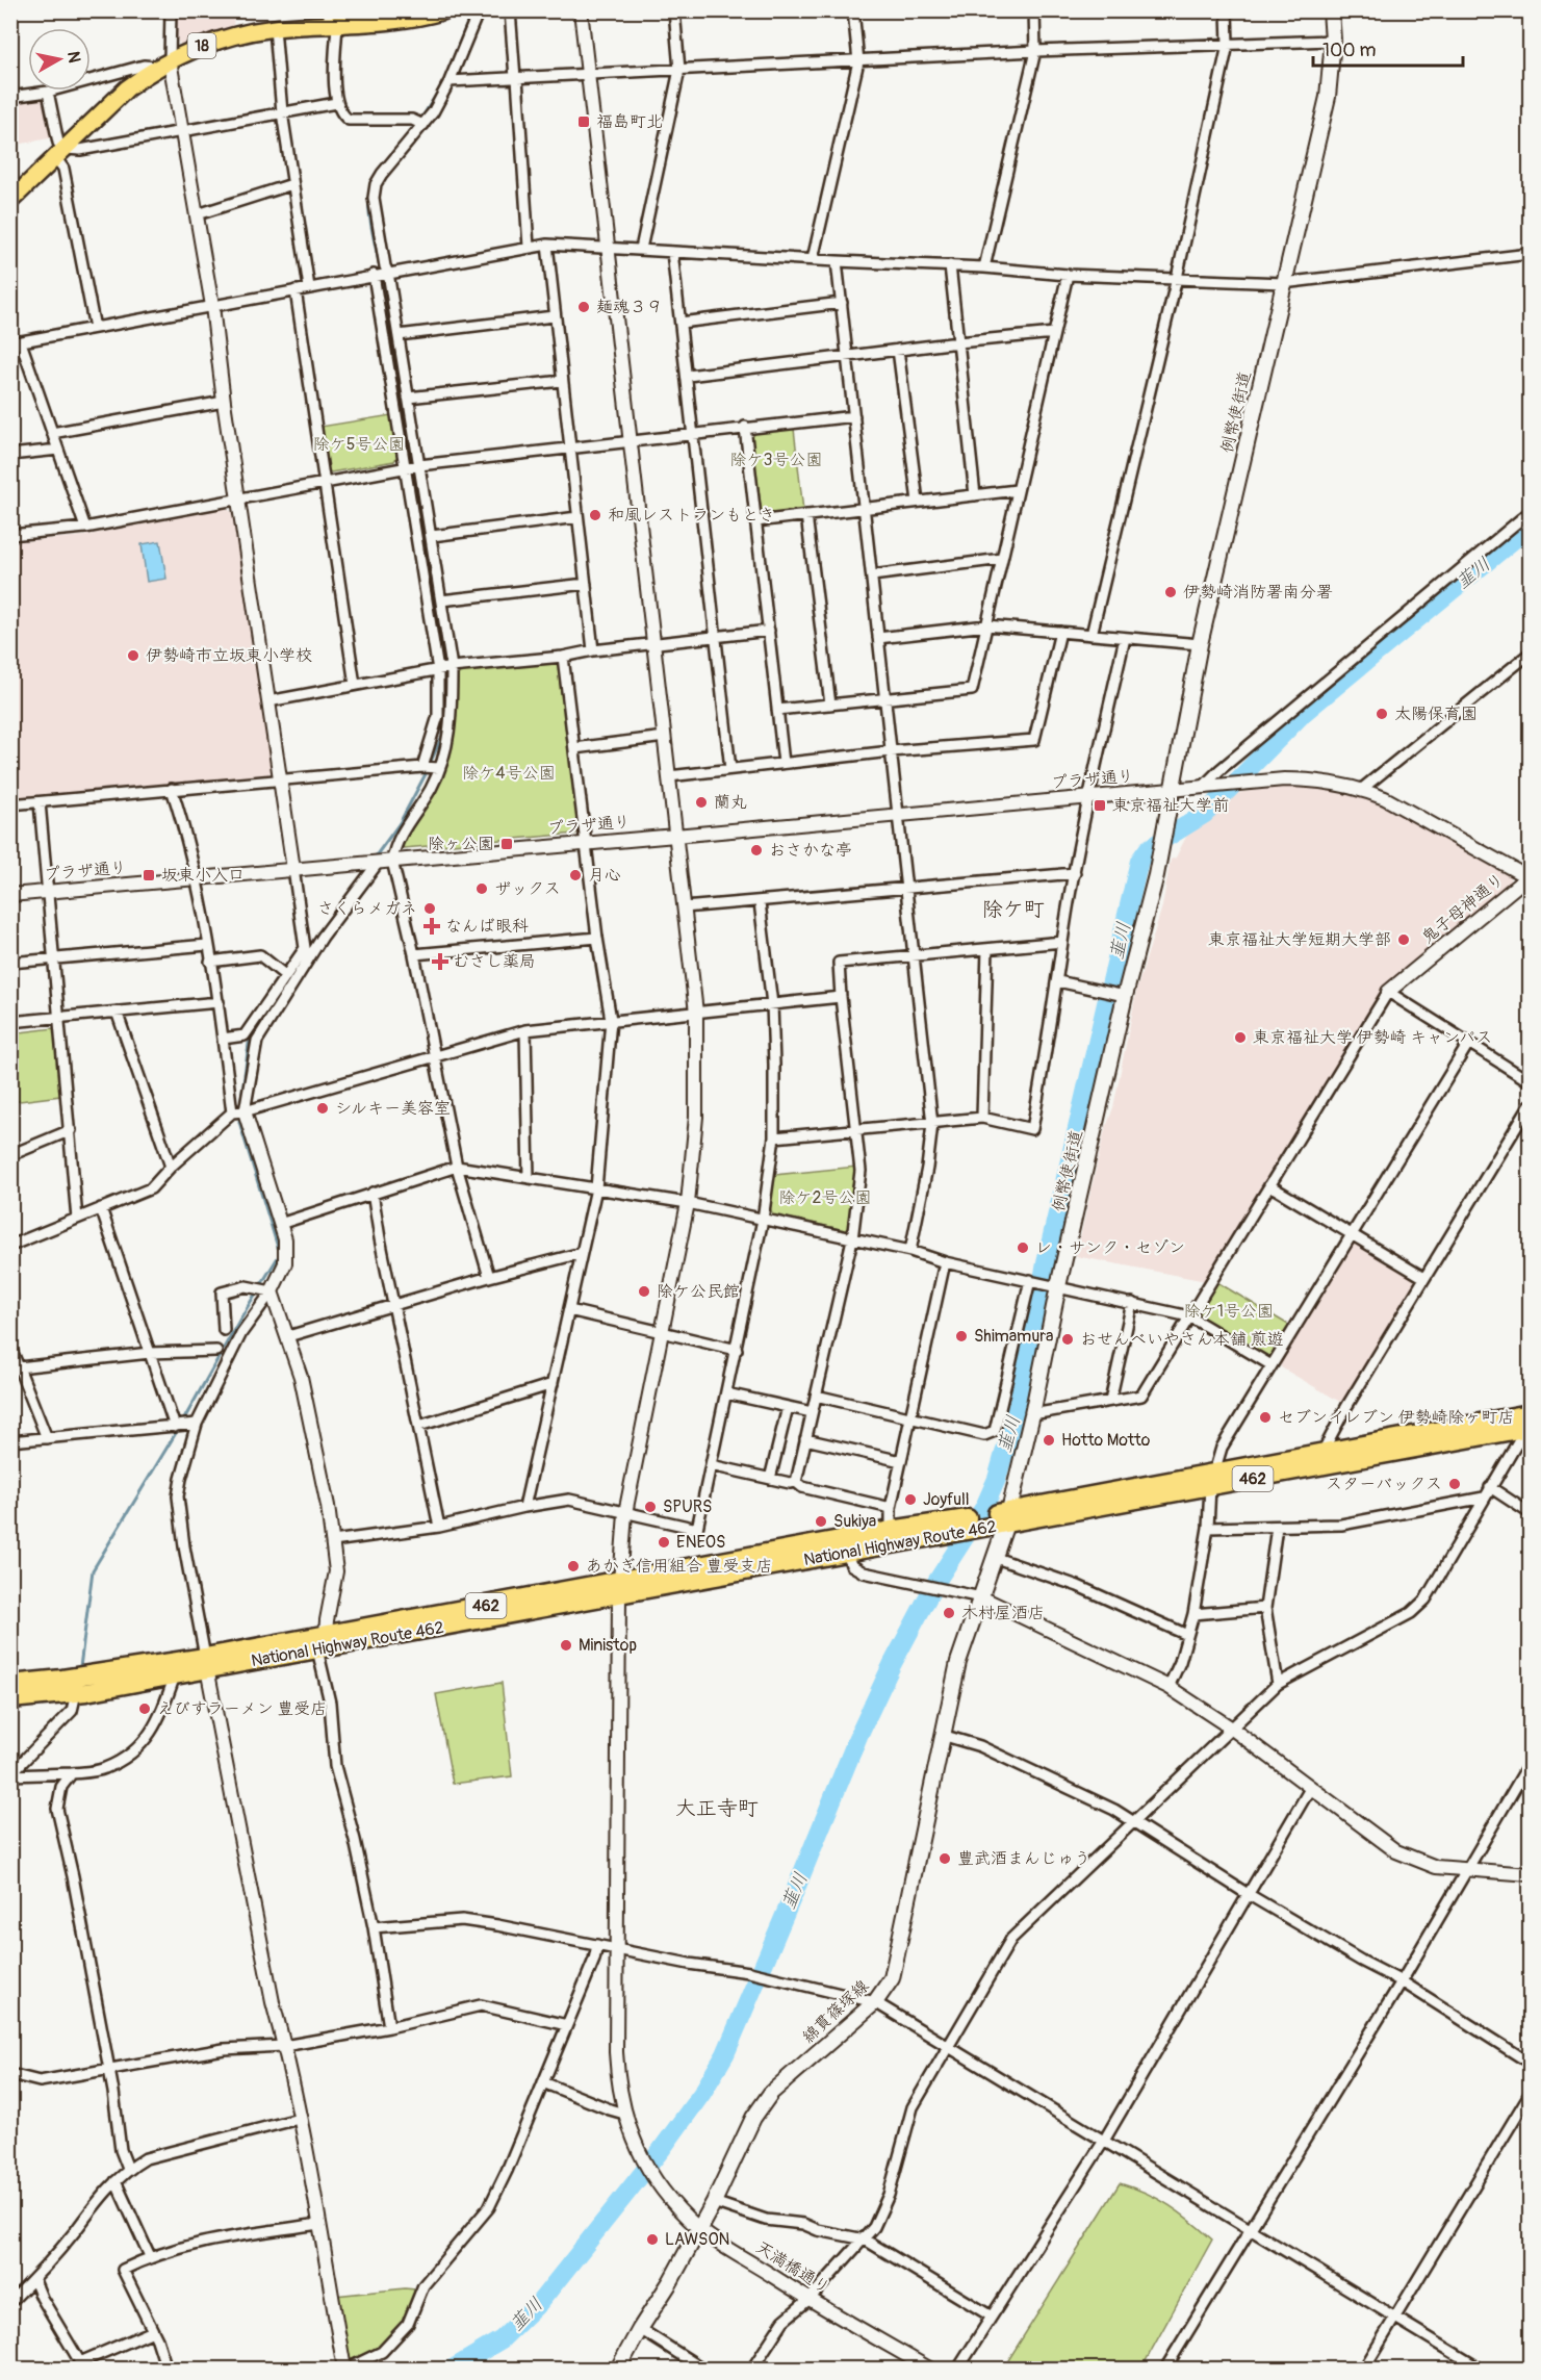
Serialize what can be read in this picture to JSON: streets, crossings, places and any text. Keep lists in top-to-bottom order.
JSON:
{
  "streets": {
    "highway": ["462", "National Highway Route 462"],
    "main road": ["18", "例幣使街道", "綿貫篠塚線"],
    "street": ["プラザ通り", "鬼子母神通り", "天満橋通り"]
  },
  "crossings": [
    ["例幣使街道", "プラザ通り"],
    ["例幣使街道", "National Highway Route 462"],
    ["例幣使街道", "綿貫篠塚線"],
    ["プラザ通り", "鬼子母神通り"],
    ["プラザ通り", "天満橋通り"],
    ["National Highway Route 462", "天満橋通り"],
    ["綿貫篠塚線", "天満橋通り"]
  ],
  "districts": ["除ケ町", "大正寺町"],
  "water": ["韮川"],
  "parks": [
    "除ケ5号公園",
    "除ケ3号公園",
    "除ケ4号公園",
    "除ケ2号公園",
    "除ケ1号公園"
  ],
  "places": {
    "transit": [
      "福島町北",
      "東京福祉大学前",
      "除ヶ公園",
      "坂東小入口"
    ],
    "other": [
      "麺魂３９",
      "和風レストランもとき",
      "伊勢崎消防署南分署",
      "伊勢崎市立坂東小学校",
      "太陽保育園",
      "蘭丸",
      "おさかな亭",
      "月心",
      "ザックス",
      "さくらメガネ",
      "東京福祉大学短期大学部",
      "東京福祉大学 伊勢崎 キャンパス",
      "シルキー美容室",
      "レ・サンク・セゾン",
      "除ケ公民館",
      "Shimamura",
      "おせんベいやさん本舗 煎遊",
      "セブンイレブン 伊勢崎除ヶ町店",
      "Hotto Motto",
      "スターバックス",
      "Joyfull",
      "SPURS",
      "Sukiya",
      "ENEOS",
      "あかぎ信用組合 豊受支店",
      "木村屋酒店",
      "Ministop",
      "えびすラーメン 豊受店",
      "豊武酒まんじゅう",
      "LAWSON"
    ],
    "health": ["なんば眼科", "むさし薬局"]
  },
  "scale_bar": "100 m",
  "north": "right"
}
